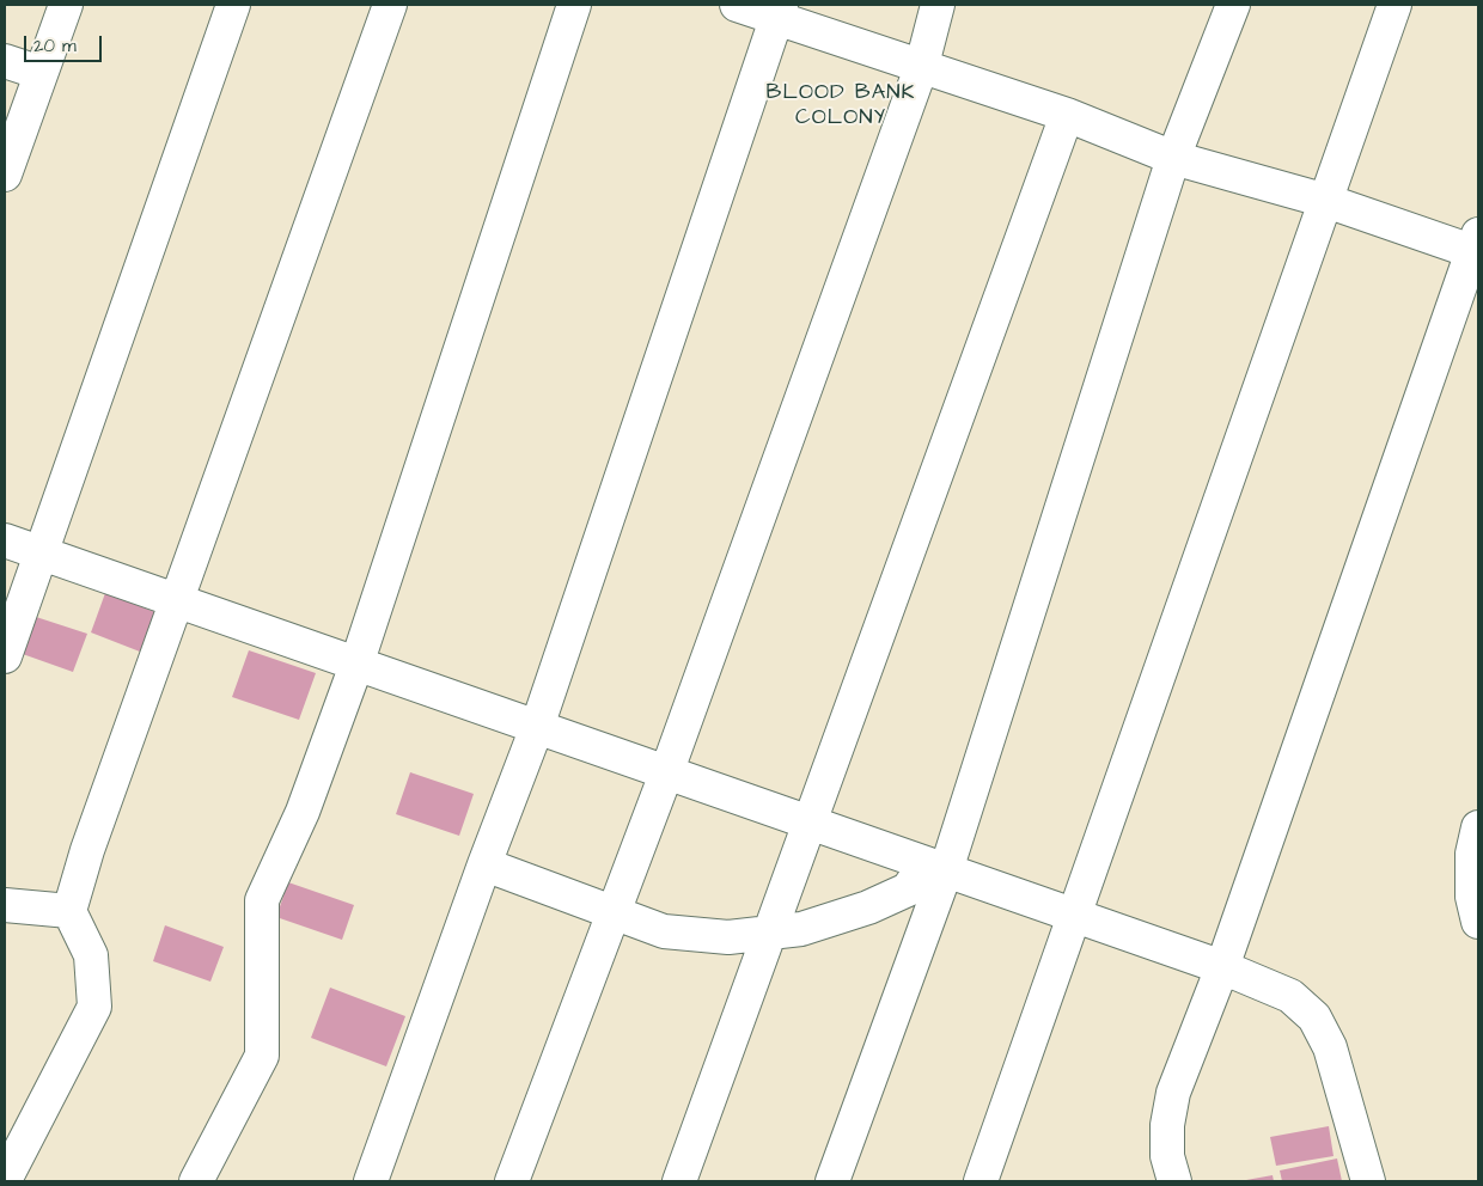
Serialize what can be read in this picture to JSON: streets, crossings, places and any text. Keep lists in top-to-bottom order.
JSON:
{
  "districts": ["BLOOD BANK COLONY"],
  "scale_bar": "20 m"
}
